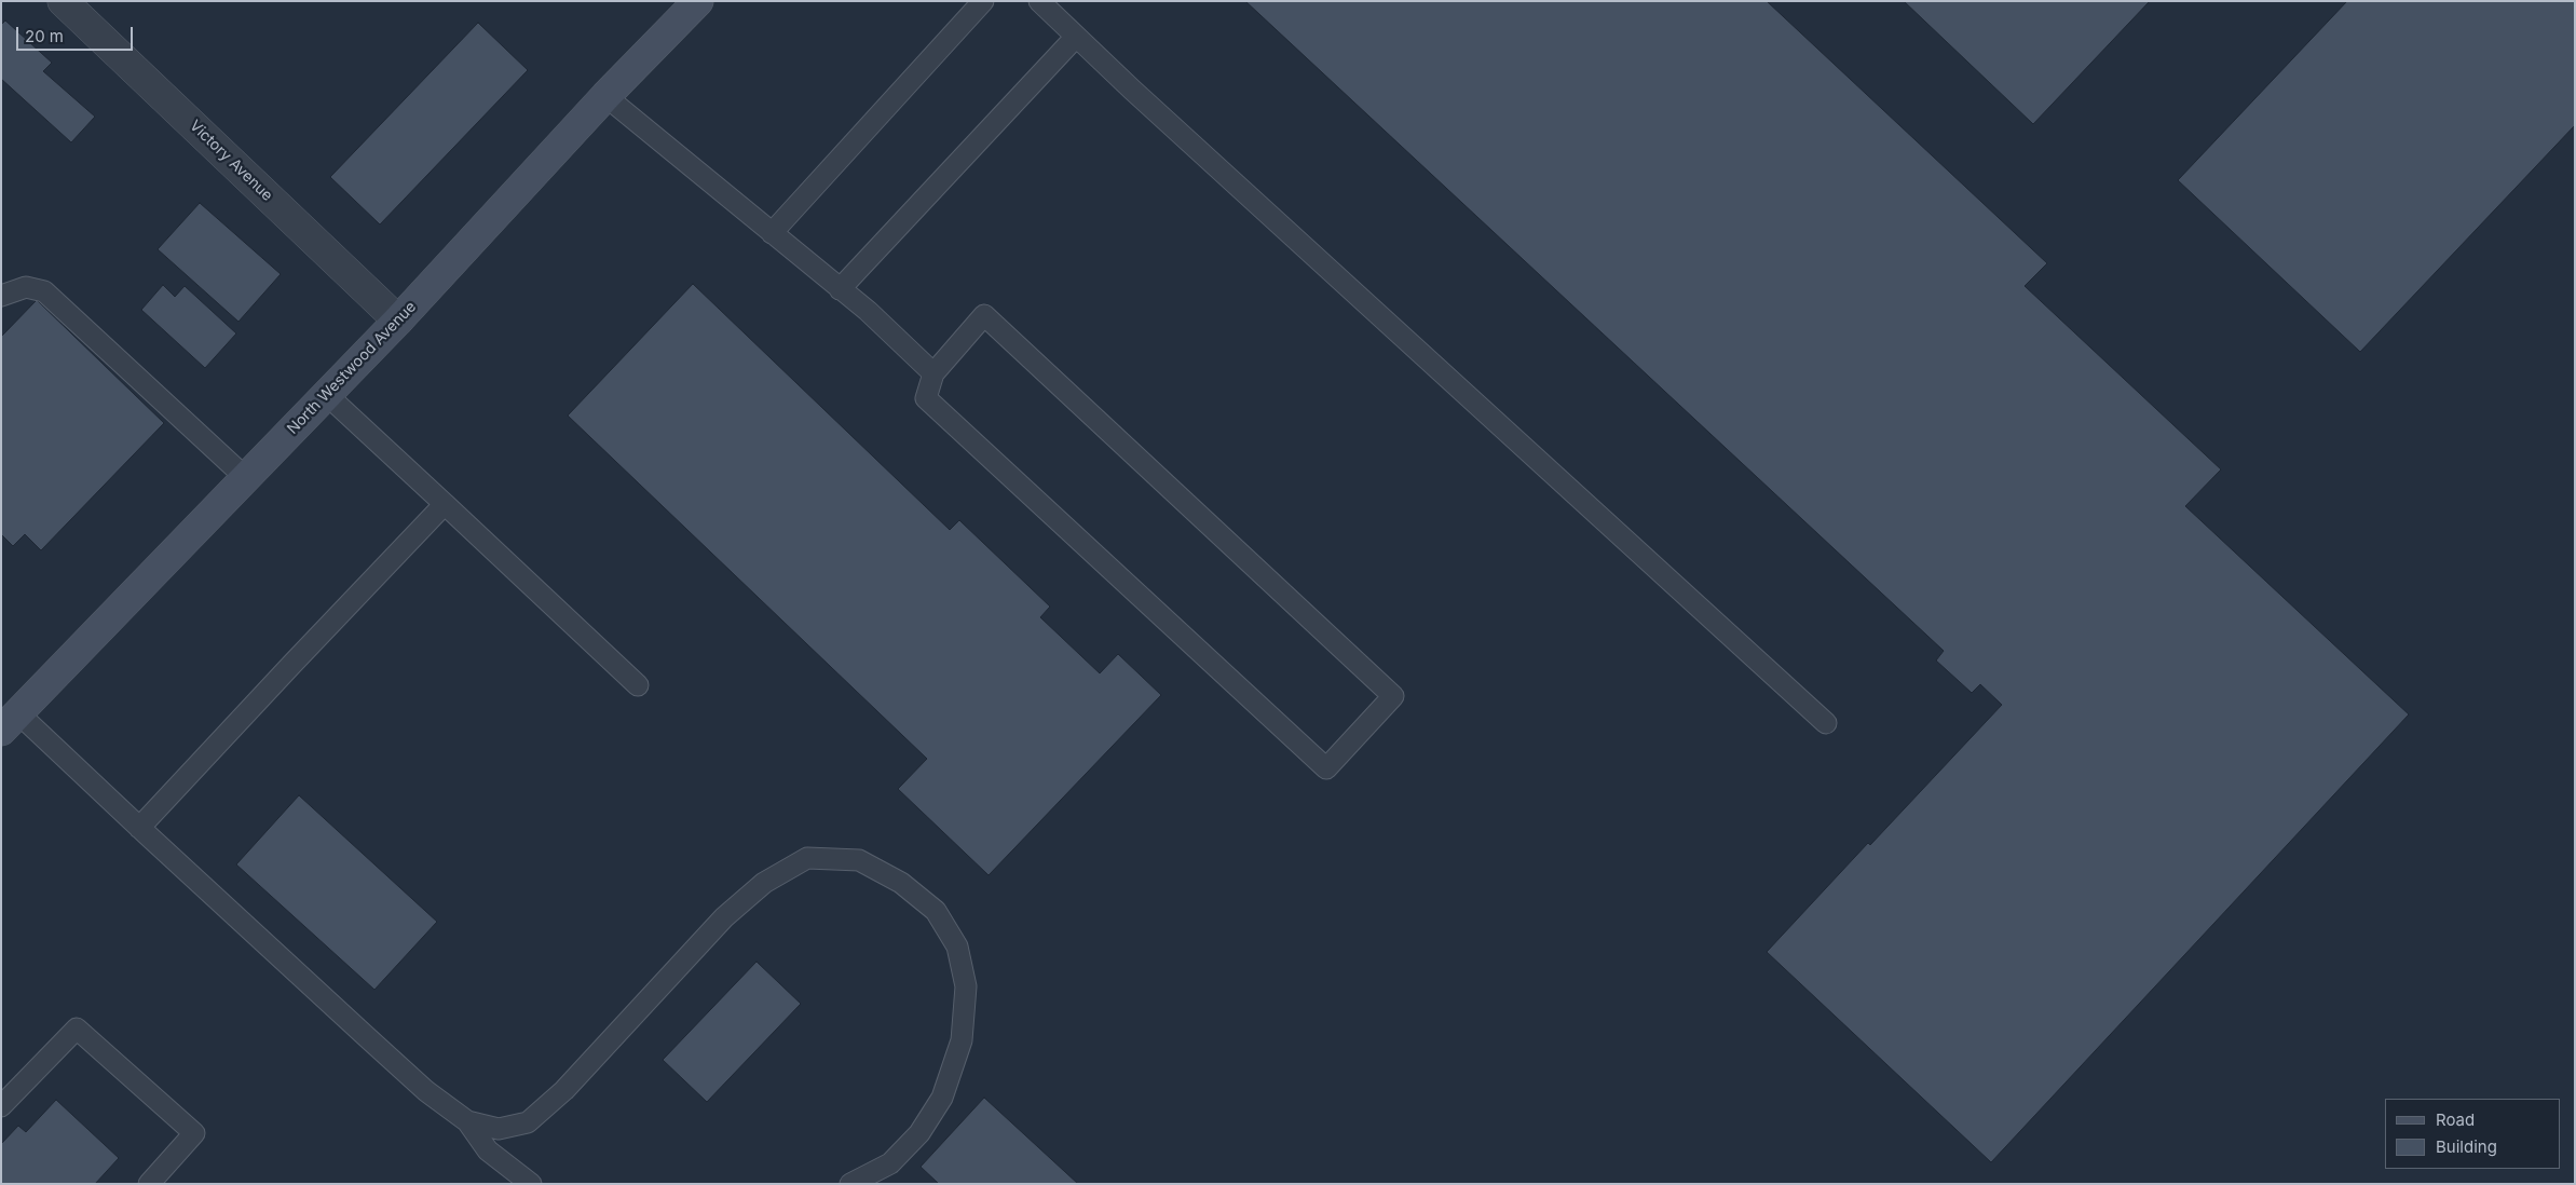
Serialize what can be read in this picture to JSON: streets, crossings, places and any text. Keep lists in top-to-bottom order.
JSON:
{
  "streets": {
    "street": ["Victory Avenue", "North Westwood Avenue"]
  },
  "crossings": [
    ["Victory Avenue", "North Westwood Avenue"]
  ],
  "legend": ["Road", "Building"],
  "scale_bar": "20 m"
}
